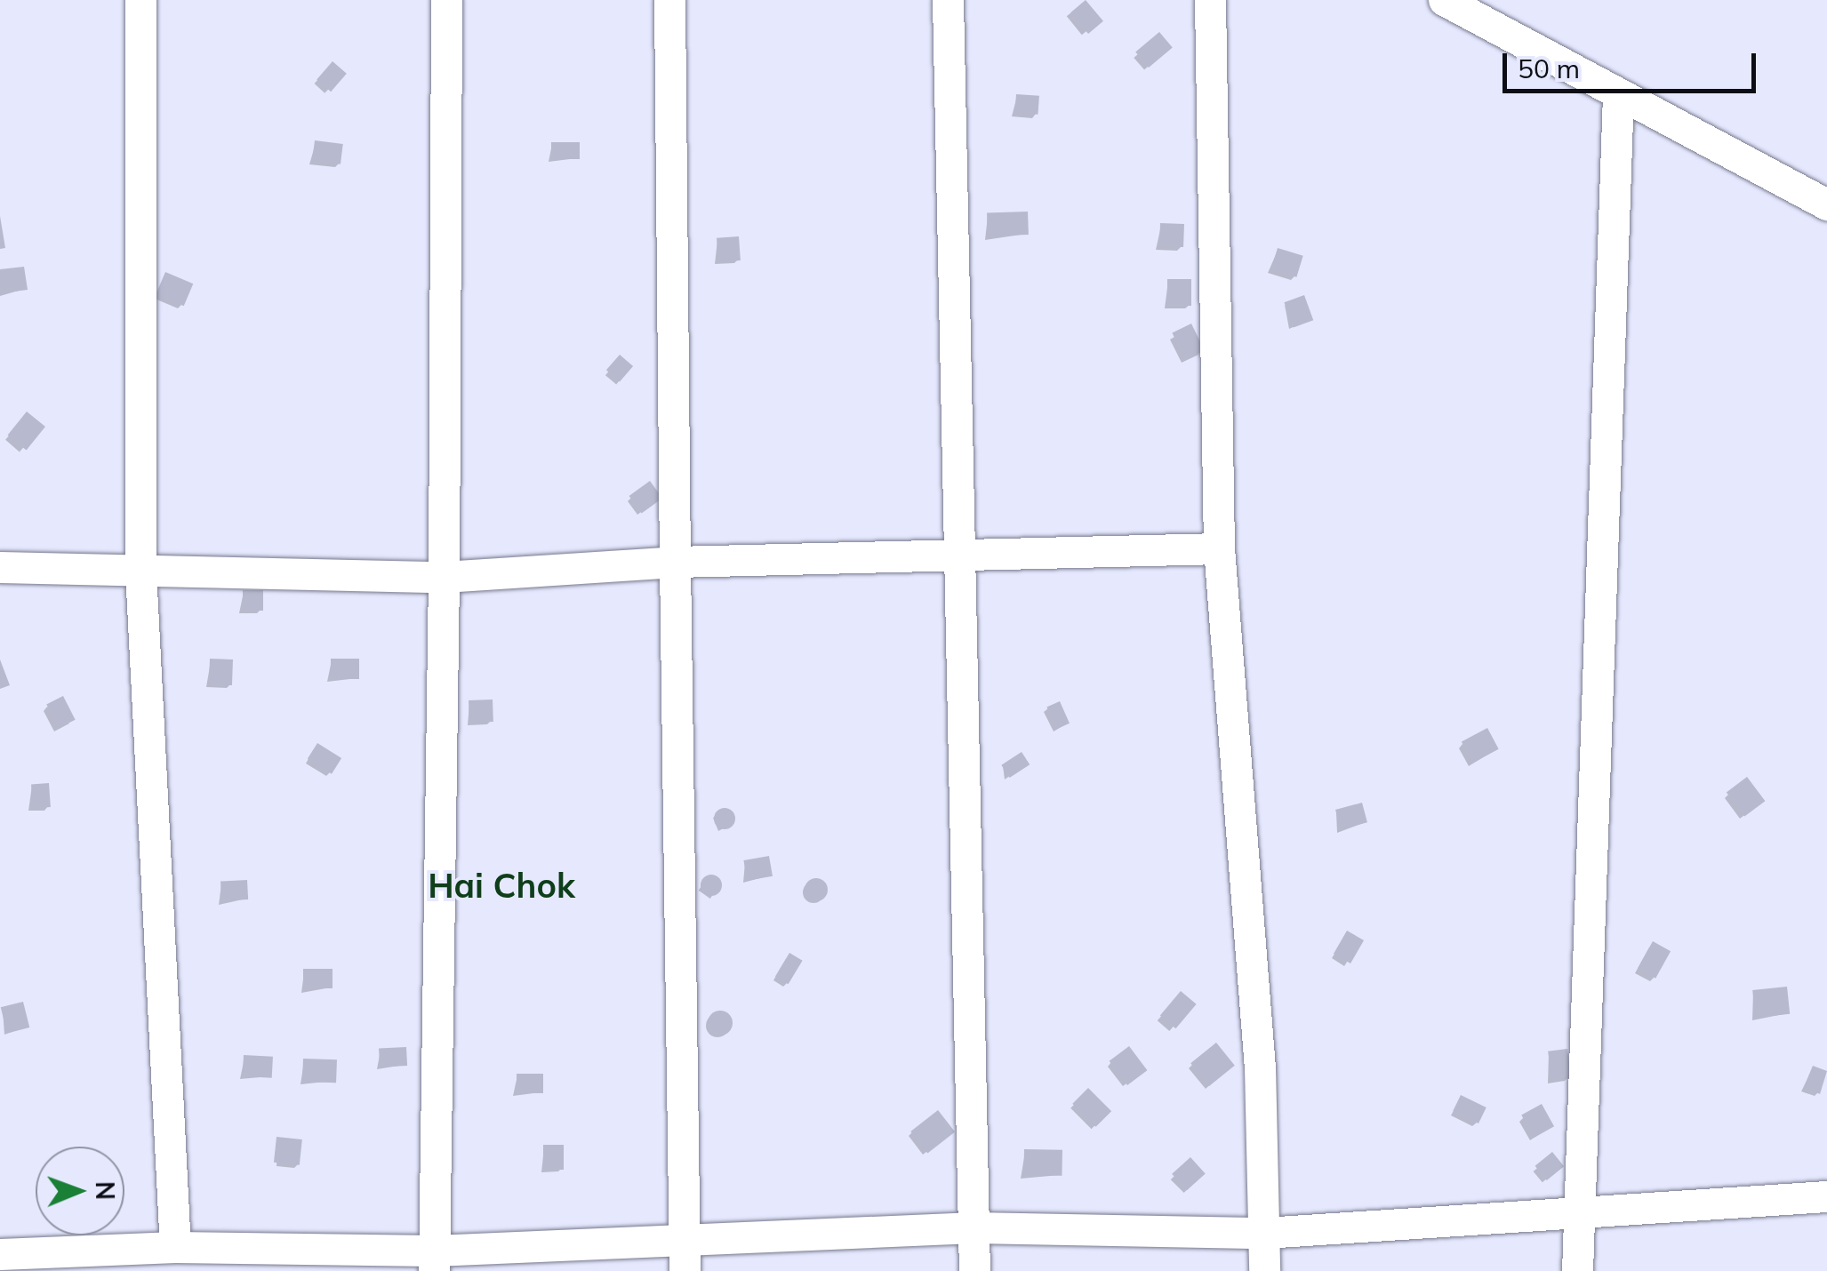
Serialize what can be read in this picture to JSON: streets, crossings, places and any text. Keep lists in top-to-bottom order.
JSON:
{
  "districts": ["Hai Chok"],
  "scale_bar": "50 m",
  "north": "right"
}
